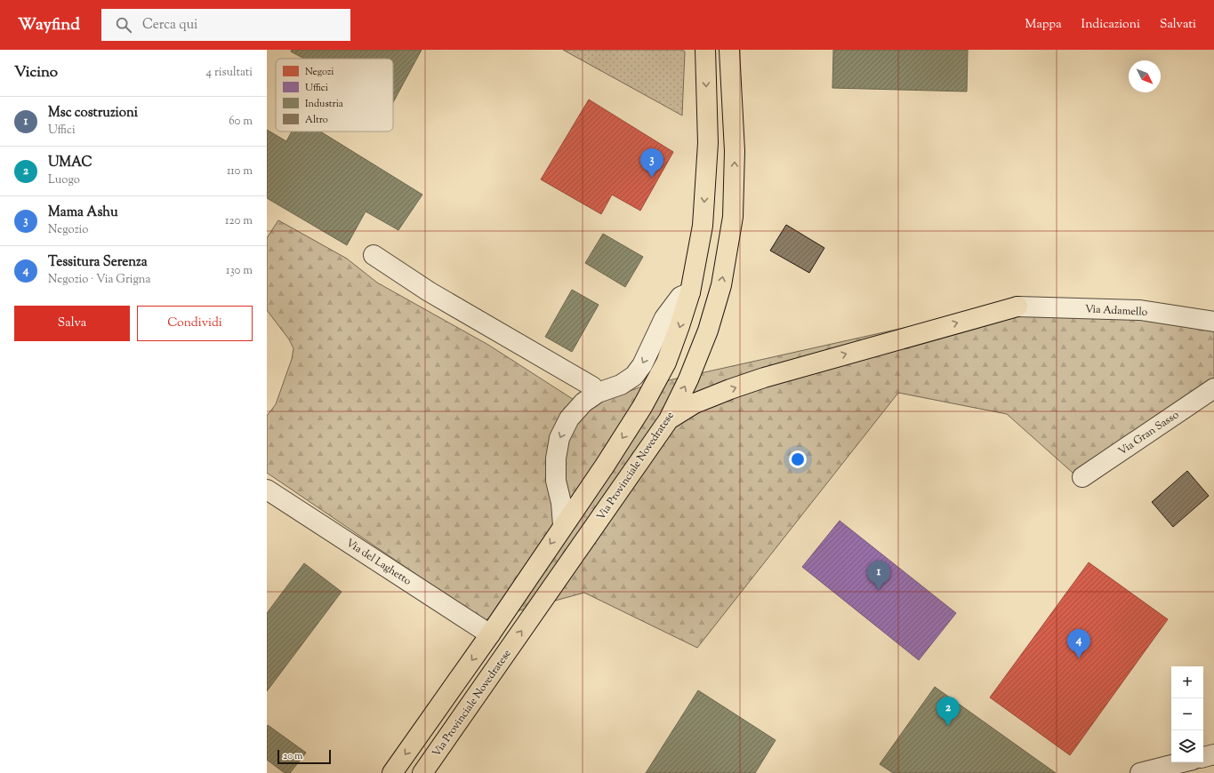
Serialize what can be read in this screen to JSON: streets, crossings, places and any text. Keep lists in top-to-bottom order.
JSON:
{
  "streets": {
    "main road": ["Via Provinciale Novedratese"],
    "street": ["Via Adamello", "Via Gran Sasso", "Via del Laghetto"]
  },
  "legend": [
    "Negozi",
    "Uffici",
    "Industria",
    "Altro"
  ],
  "scale_bar": "20 m",
  "north": "bottom right",
  "page": {
    "header": "Wayfind",
    "search": "Cerca qui",
    "nav": ["Mappa", "Indicazioni", "Salvati"],
    "heading": ["Vicino", "4 risultati"],
    "list": [
      {
        "mark": "1",
        "name": "Msc costruzioni",
        "note": "Uffici",
        "value": "60 m"
      },
      {
        "mark": "2",
        "name": "UMAC",
        "note": "Luogo",
        "value": "110 m"
      },
      {
        "mark": "3",
        "name": "Mama Ashu",
        "note": "Negozio",
        "value": "120 m"
      },
      {
        "mark": "4",
        "name": "Tessitura Serenza",
        "note": "Negozio · Via Grigna",
        "value": "130 m"
      }
    ],
    "pins": [
      "3",
      "1",
      "4",
      "2"
    ],
    "buttons": ["Salva", "Condividi"],
    "map_buttons": ["+", "−"],
    "scale": "20 m"
  }
}
